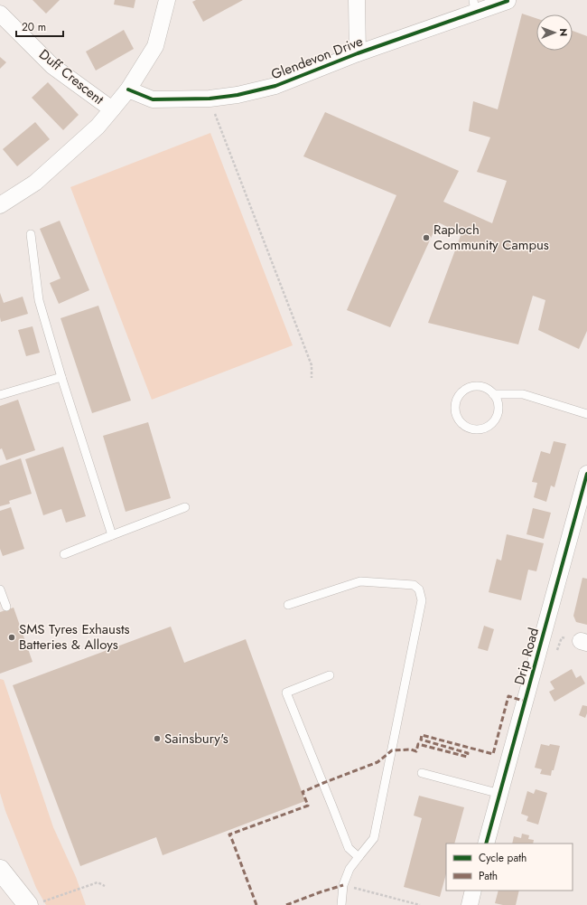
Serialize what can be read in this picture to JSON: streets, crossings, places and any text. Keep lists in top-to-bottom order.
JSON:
{
  "streets": {
    "street": ["Glendevon Drive", "Duff Crescent", "Drip Road"]
  },
  "places": ["Raploch Community Campus", "SMS Tyres Exhausts Batteries & Alloys", "Sainsbury's"],
  "legend": ["Cycle path", "Path"],
  "scale_bar": "20 m",
  "north": "right"
}
